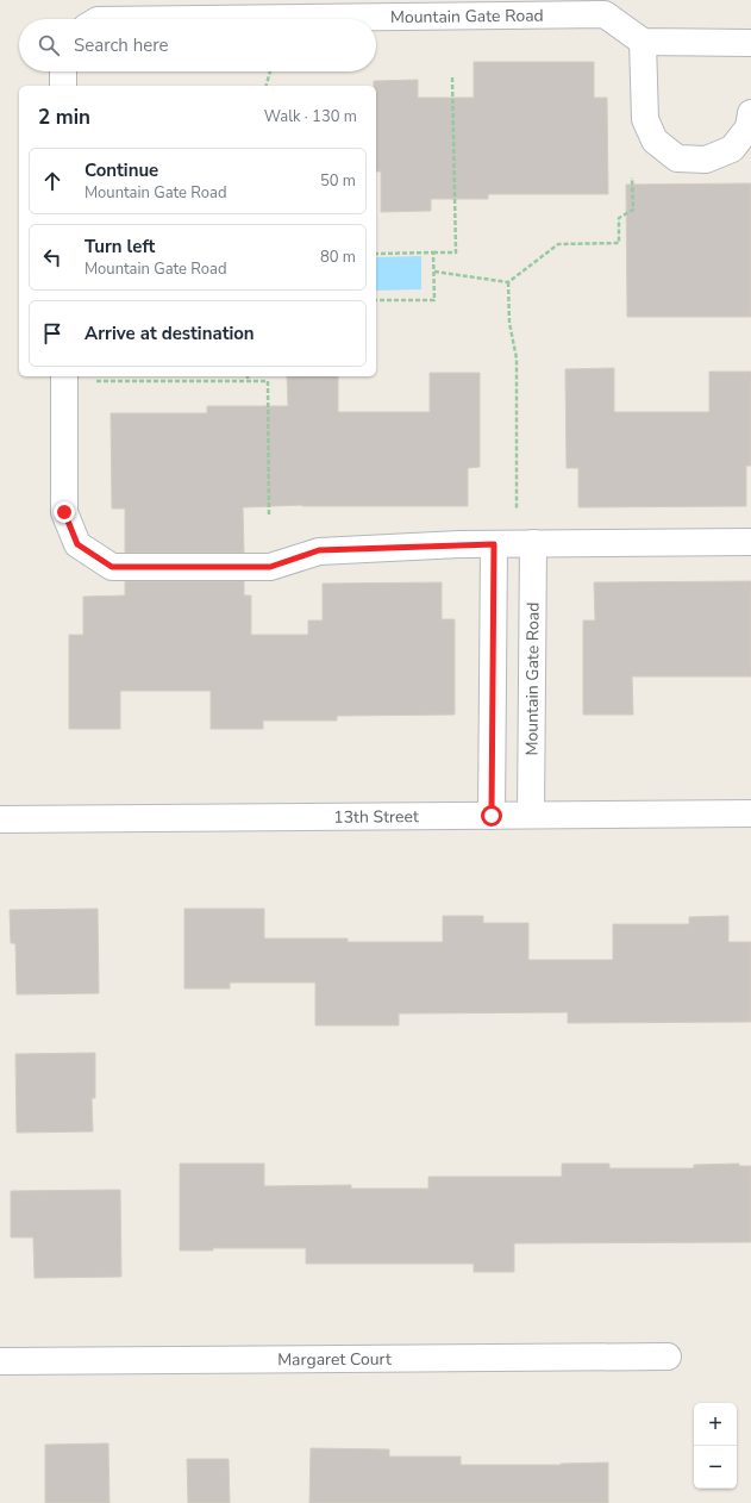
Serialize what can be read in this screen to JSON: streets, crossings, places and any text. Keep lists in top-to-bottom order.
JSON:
{
  "streets": {
    "street": ["Mountain Gate Road", "13th Street", "Margaret Court"]
  },
  "crossings": [
    ["Mountain Gate Road", "13th Street"]
  ],
  "page": {
    "search": "Search here",
    "heading": ["2 min", "Walk · 130 m"],
    "list": [
      ["Continue", "Mountain Gate Road", "50 m"],
      ["Turn left", "Mountain Gate Road", "80 m"],
      "Arrive at destination"
    ],
    "map_buttons": ["+", "−"]
  }
}
